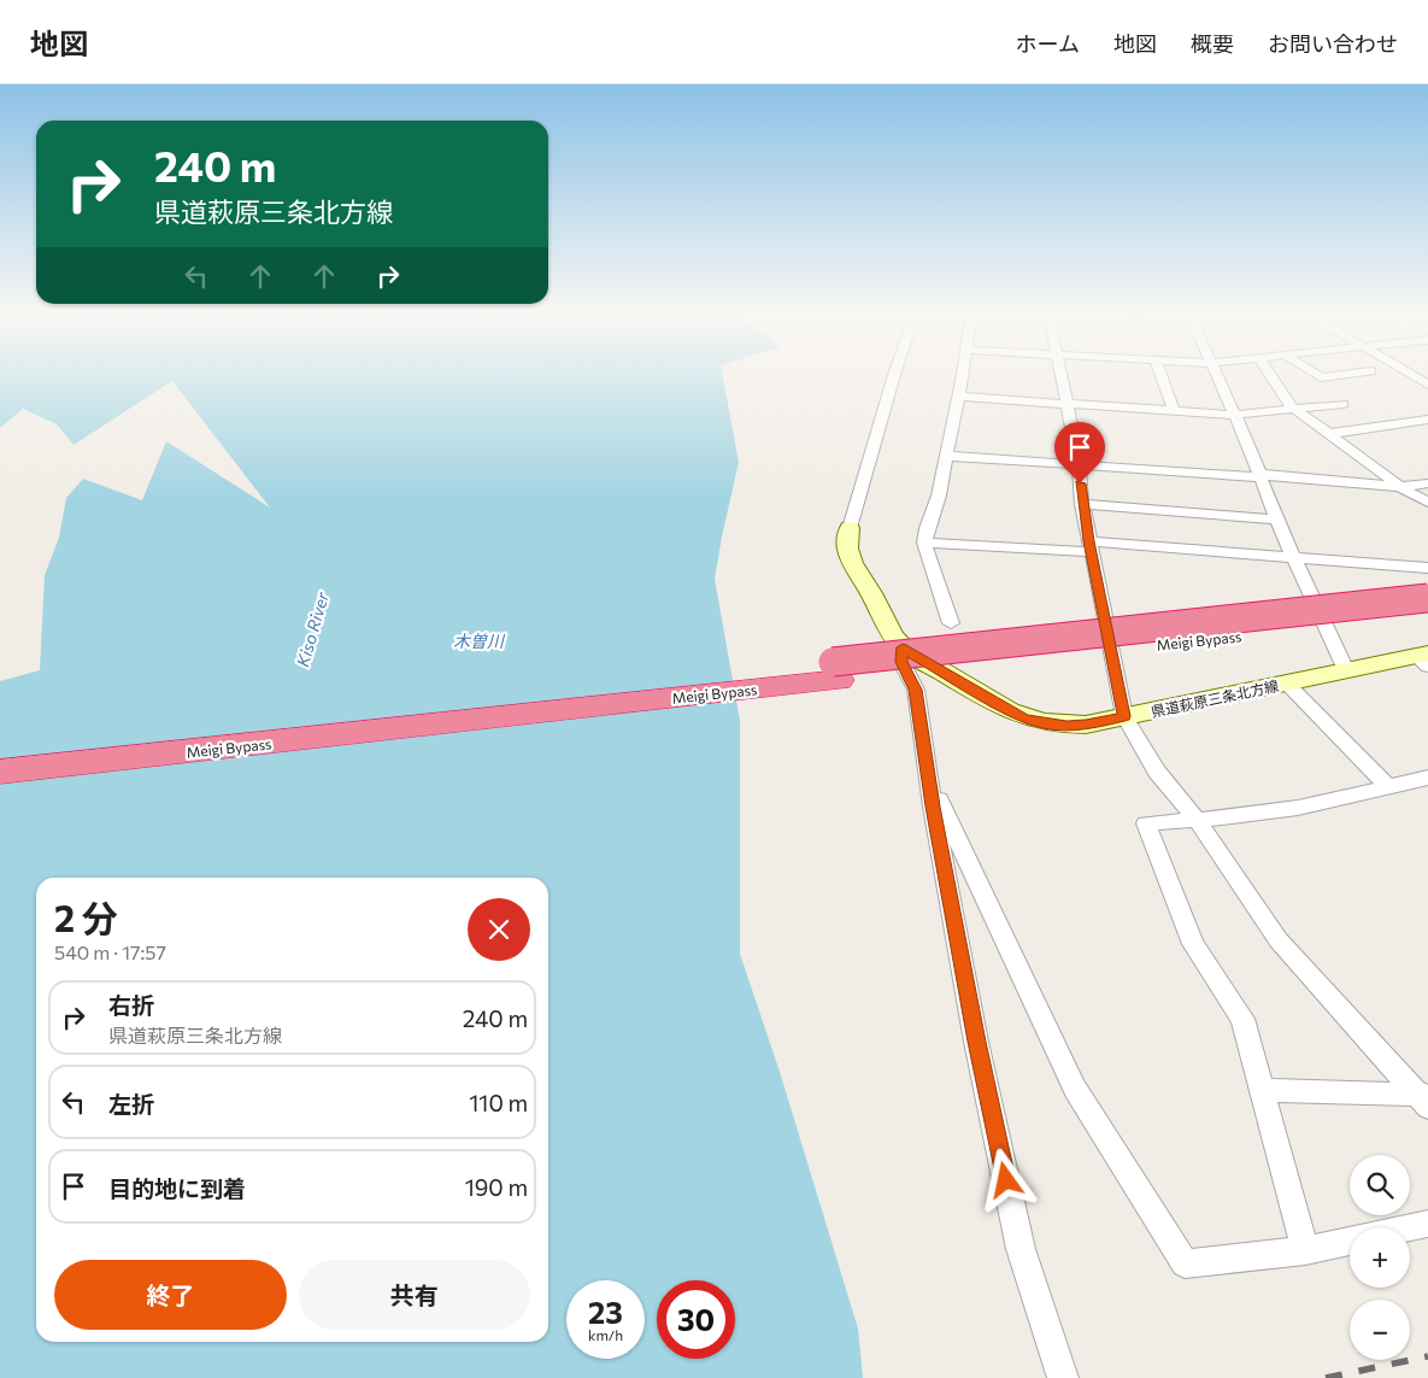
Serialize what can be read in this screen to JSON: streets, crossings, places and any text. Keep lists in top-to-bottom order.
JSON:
{
  "streets": {
    "highway": ["Meigi Bypass"],
    "main road": ["県道萩原三条北方線"]
  },
  "water": ["Kiso River", "木曽川"],
  "page": {
    "header": "地図",
    "nav": [
      "ホーム",
      "地図",
      "概要",
      "お問い合わせ"
    ],
    "turn": ["240 m", "県道萩原三条北方線"],
    "heading": ["2 分", "540 m · 17:57"],
    "list": [
      {
        "name": "右折",
        "note": "県道萩原三条北方線",
        "value": "240 m"
      },
      {
        "name": "左折",
        "value": "110 m"
      },
      {
        "name": "目的地に到着",
        "value": "190 m"
      }
    ],
    "map_buttons": ["+", "−"],
    "buttons": ["終了", "共有"],
    "speed": "23 km/h",
    "limit": "30"
  }
}
